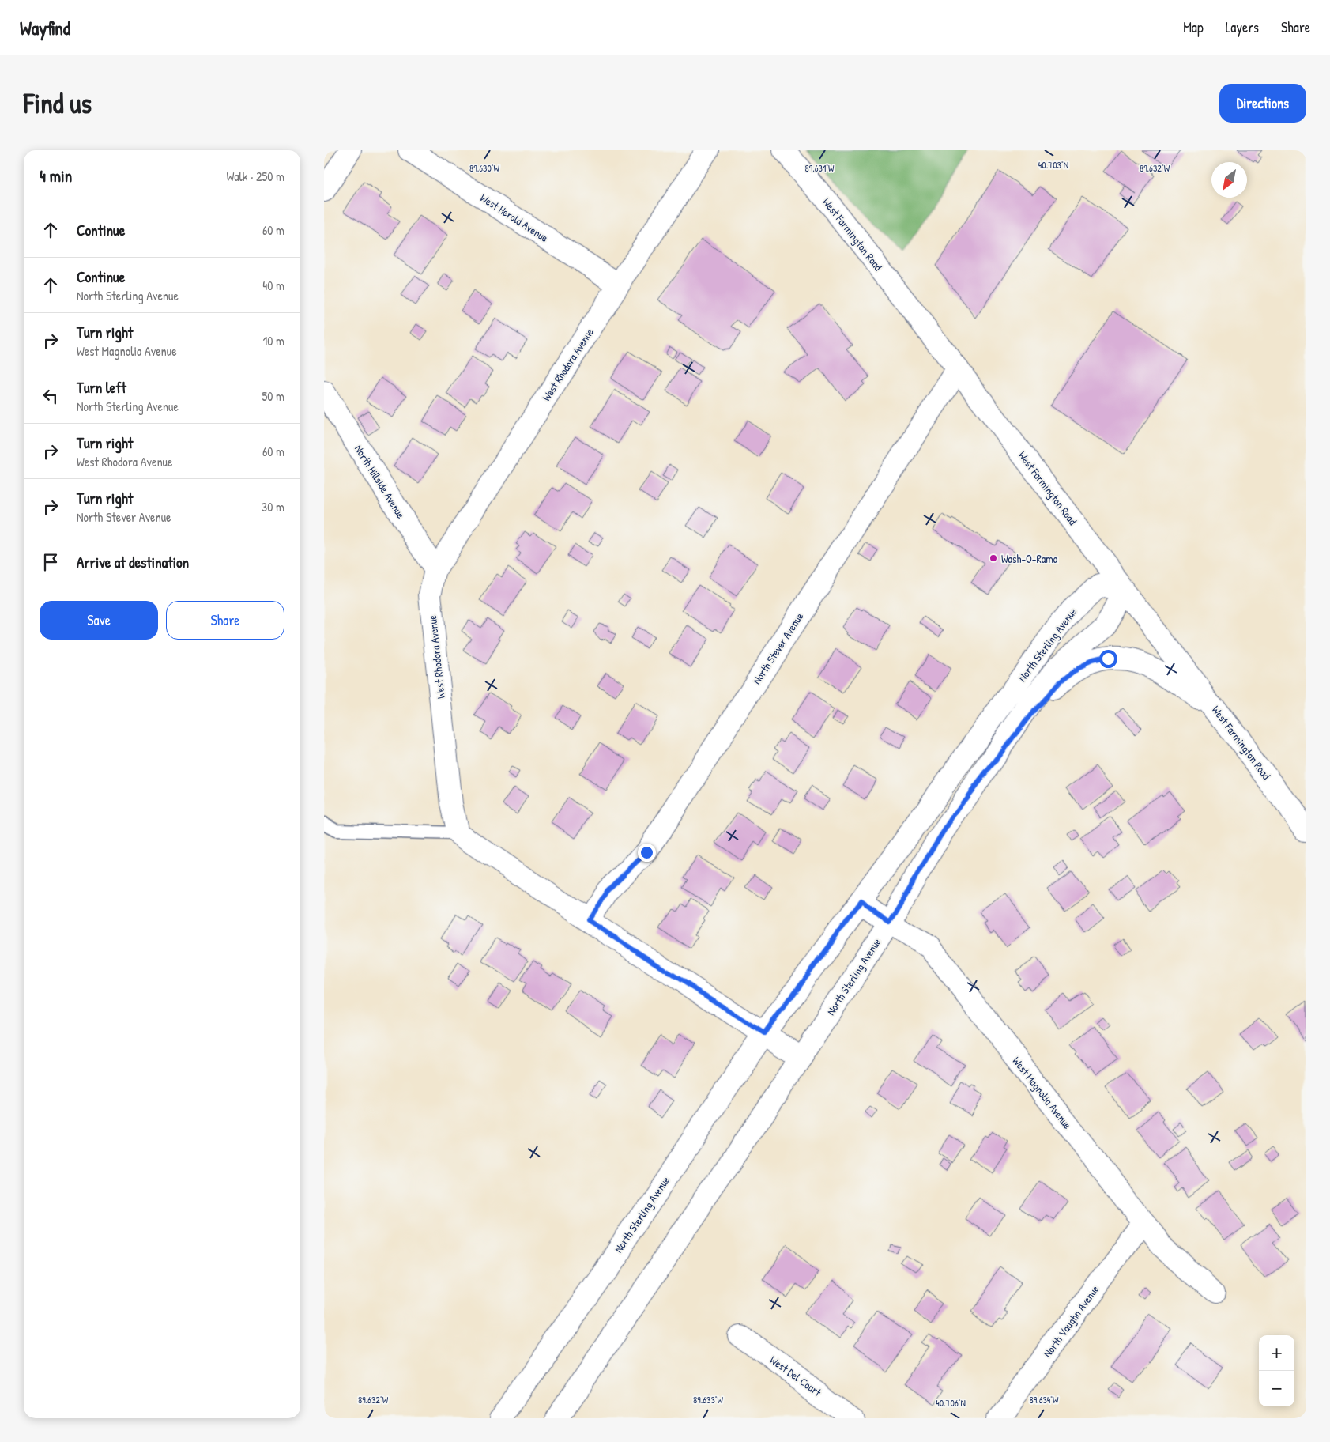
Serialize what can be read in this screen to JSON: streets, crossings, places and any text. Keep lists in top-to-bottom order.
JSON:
{
  "streets": {
    "main road": [
      "West Herold Avenue",
      "West Farmington Road",
      "West Rhodora Avenue",
      "North Hillside Avenue",
      "North Sterling Avenue",
      "North Stever Avenue",
      "West Magnolia Avenue",
      "North Vaughn Avenue",
      "West Del Court"
    ]
  },
  "crossings": [
    ["West Herold Avenue", "West Rhodora Avenue"],
    ["West Farmington Road", "North Sterling Avenue"],
    ["West Farmington Road", "North Stever Avenue"],
    ["West Rhodora Avenue", "North Hillside Avenue"],
    ["North Sterling Avenue", "West Magnolia Avenue"],
    ["West Magnolia Avenue", "North Vaughn Avenue"]
  ],
  "places": ["Wash-O-Rama"],
  "north": "bottom left",
  "page": {
    "header": "Wayfind",
    "nav": ["Map", "Layers", "Share"],
    "buttons": [
      "Directions",
      ["Save", "Share"]
    ],
    "title": "Find us",
    "heading": ["4 min", "Walk · 250 m"],
    "list": [
      ["Continue", "60 m"],
      ["Continue", "North Sterling Avenue", "40 m"],
      ["Turn right", "West Magnolia Avenue", "10 m"],
      ["Turn left", "North Sterling Avenue", "50 m"],
      ["Turn right", "West Rhodora Avenue", "60 m"],
      ["Turn right", "North Stever Avenue", "30 m"],
      "Arrive at destination"
    ],
    "map_buttons": ["+", "−"]
  },
  "coordinates": [
    "40.703°N",
    "89.630°W",
    "89.631°W",
    "89.632°W",
    "89.633°W",
    "89.634°W",
    "40.706°N"
  ]
}
